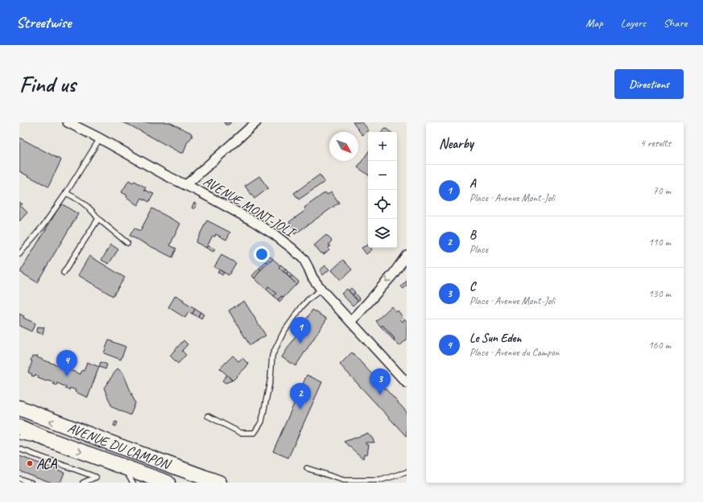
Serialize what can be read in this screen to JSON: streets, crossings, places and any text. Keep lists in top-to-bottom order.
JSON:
{
  "streets": {
    "main road": ["AVENUE DU CAMPON"],
    "street": ["AVENUE MONT-JOLI"]
  },
  "places": ["ACA"],
  "north": "bottom right",
  "page": {
    "header": "Streetwise",
    "nav": ["Map", "Layers", "Share"],
    "buttons": "Directions",
    "title": "Find us",
    "heading": ["Nearby", "4 results"],
    "map_buttons": ["+", "−"],
    "list": [
      {
        "mark": "1",
        "name": "A",
        "note": "Place · Avenue Mont-Joli",
        "value": "70 m"
      },
      {
        "mark": "2",
        "name": "B",
        "note": "Place",
        "value": "110 m"
      },
      {
        "mark": "3",
        "name": "C",
        "note": "Place · Avenue Mont-Joli",
        "value": "130 m"
      },
      {
        "mark": "4",
        "name": "Le Sun Eden",
        "note": "Place · Avenue du Campon",
        "value": "160 m"
      }
    ],
    "pins": [
      "1",
      "4",
      "3",
      "2"
    ]
  }
}
